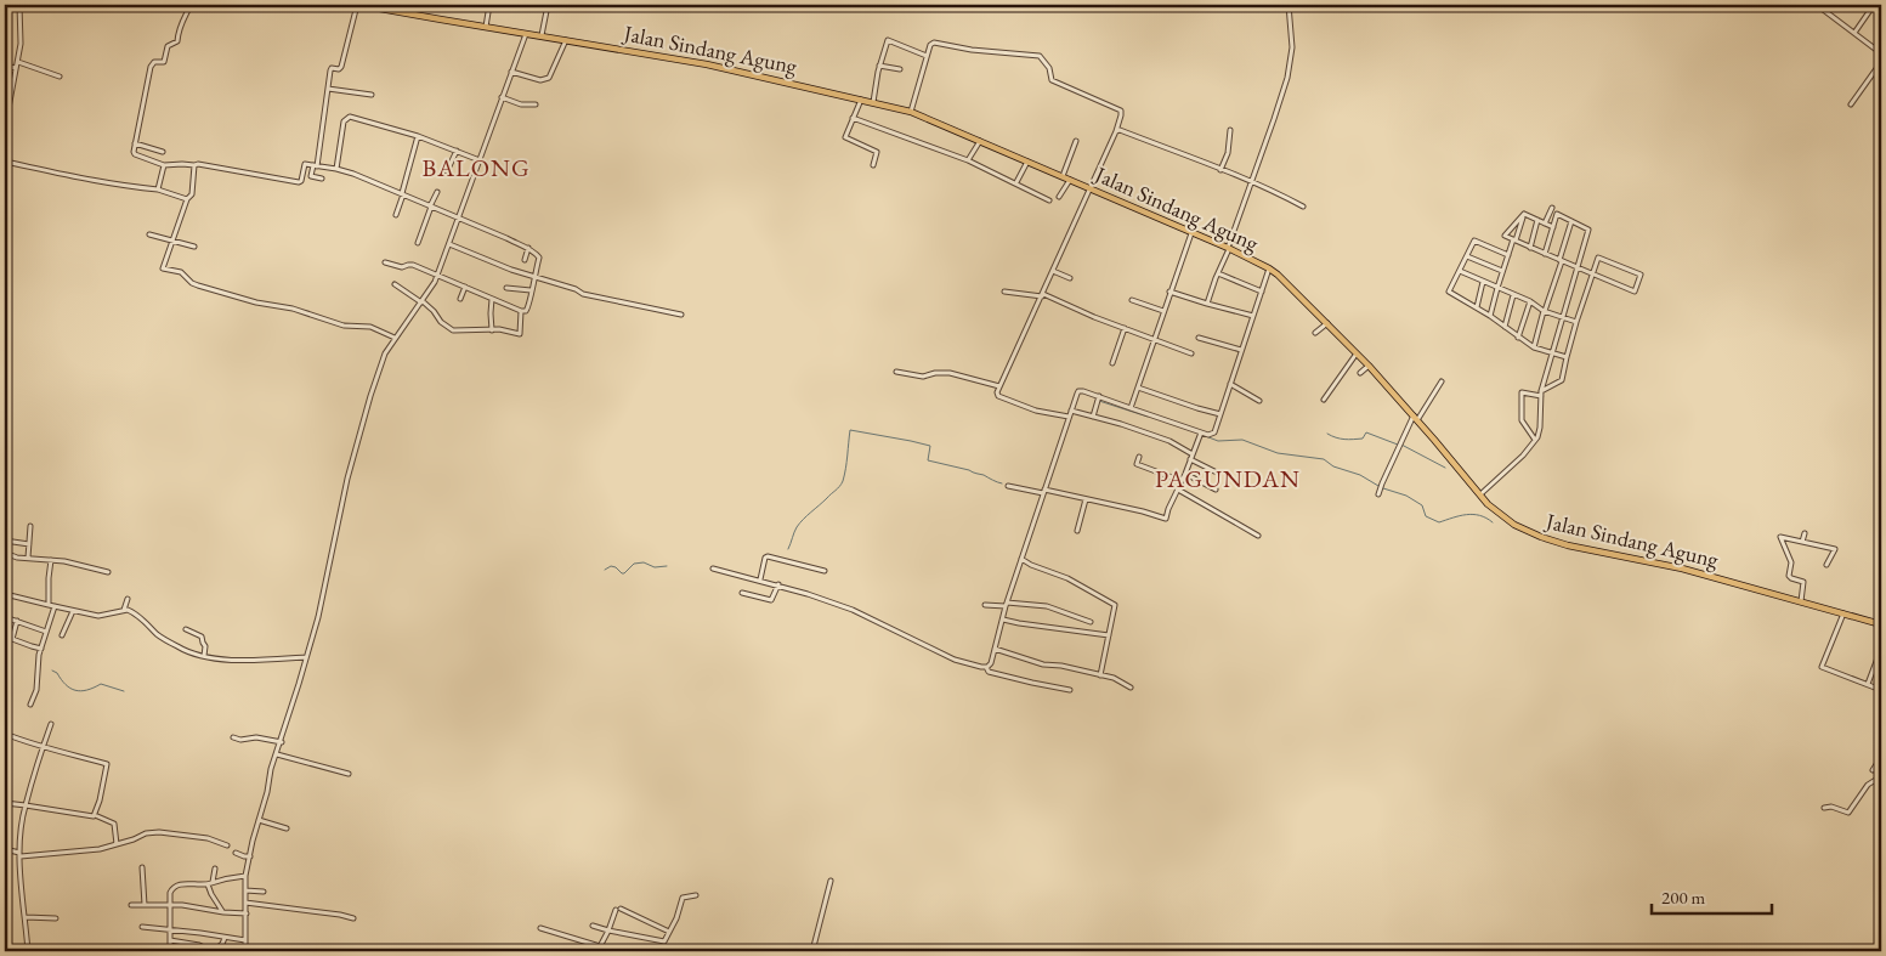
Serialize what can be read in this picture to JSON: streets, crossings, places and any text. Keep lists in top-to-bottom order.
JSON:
{
  "streets": {
    "main road": ["Jalan Sindang Agung"]
  },
  "districts": ["BALONG", "PAGUNDAN"],
  "scale_bar": "200 m"
}
